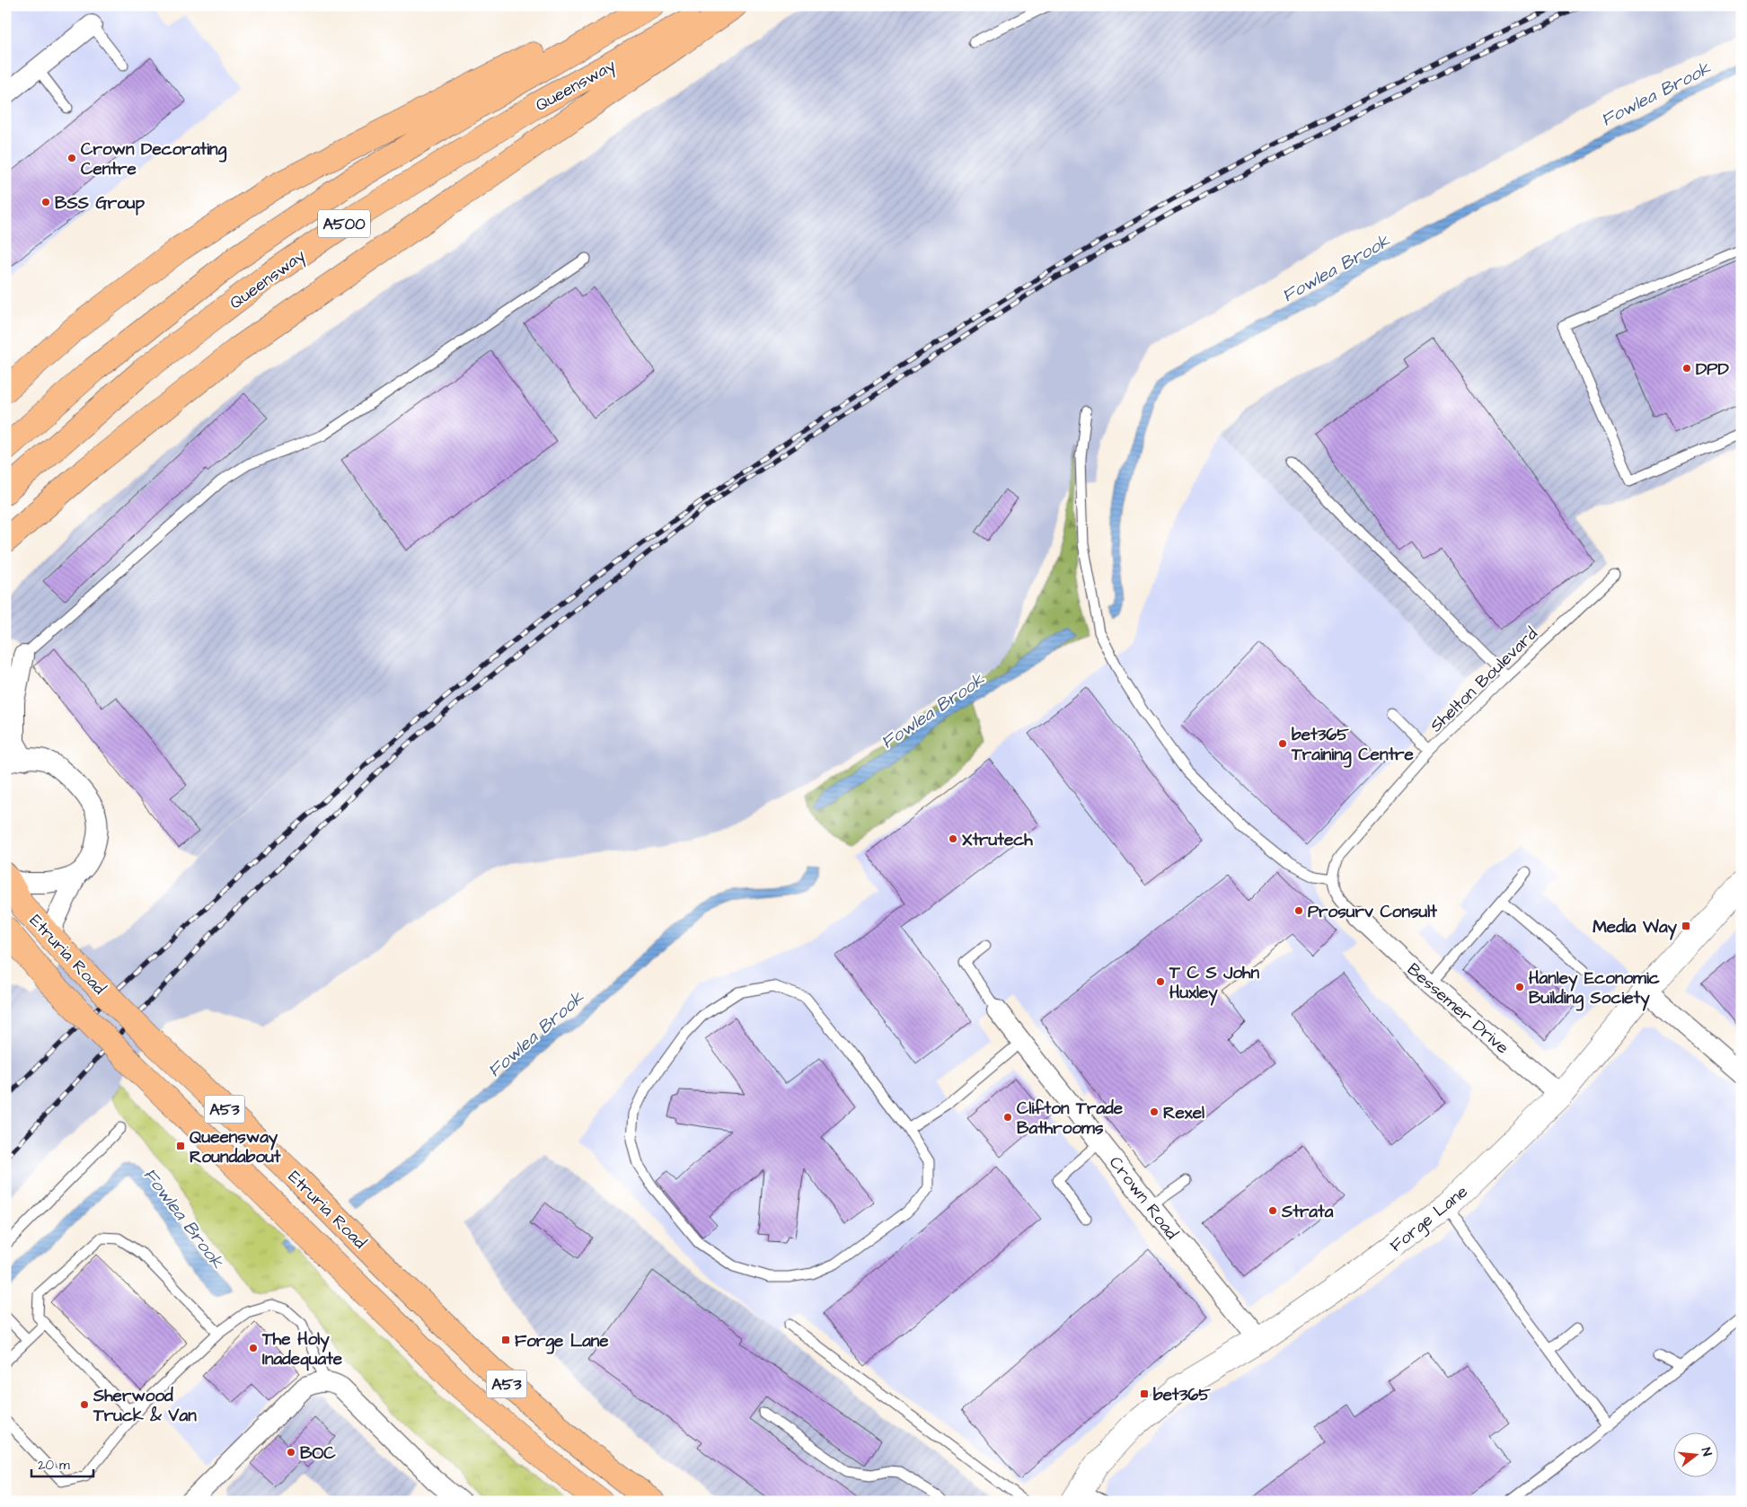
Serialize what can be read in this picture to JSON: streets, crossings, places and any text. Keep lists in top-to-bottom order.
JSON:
{
  "streets": {
    "highway": [
      "Queensway",
      "A500",
      "Etruria Road",
      "A53"
    ],
    "street": ["Bessemer Drive", "Crown Road", "Forge Lane"],
    "lane": ["Shelton Boulevard"]
  },
  "crossings": [
    ["Shelton Boulevard", "Bessemer Drive"],
    ["Bessemer Drive", "Forge Lane"],
    ["Crown Road", "Forge Lane"]
  ],
  "water": ["Fowlea Brook"],
  "places": {
    "other": [
      "Crown Decorating Centre",
      "BSS Group",
      "DPD",
      "bet365 Training Centre",
      "Xtrutech",
      "Prosurv Consult",
      "T C S John Huxley",
      "Hanley Economic Building Society",
      "Rexel",
      "Clifton Trade Bathrooms",
      "Strata",
      "The Holy Inadequate",
      "Sherwood Truck & Van",
      "BOC"
    ],
    "transit": [
      "Media Way",
      "Queensway Roundabout",
      "Forge Lane",
      "bet365"
    ]
  },
  "scale_bar": "20 m",
  "north": "right"
}
